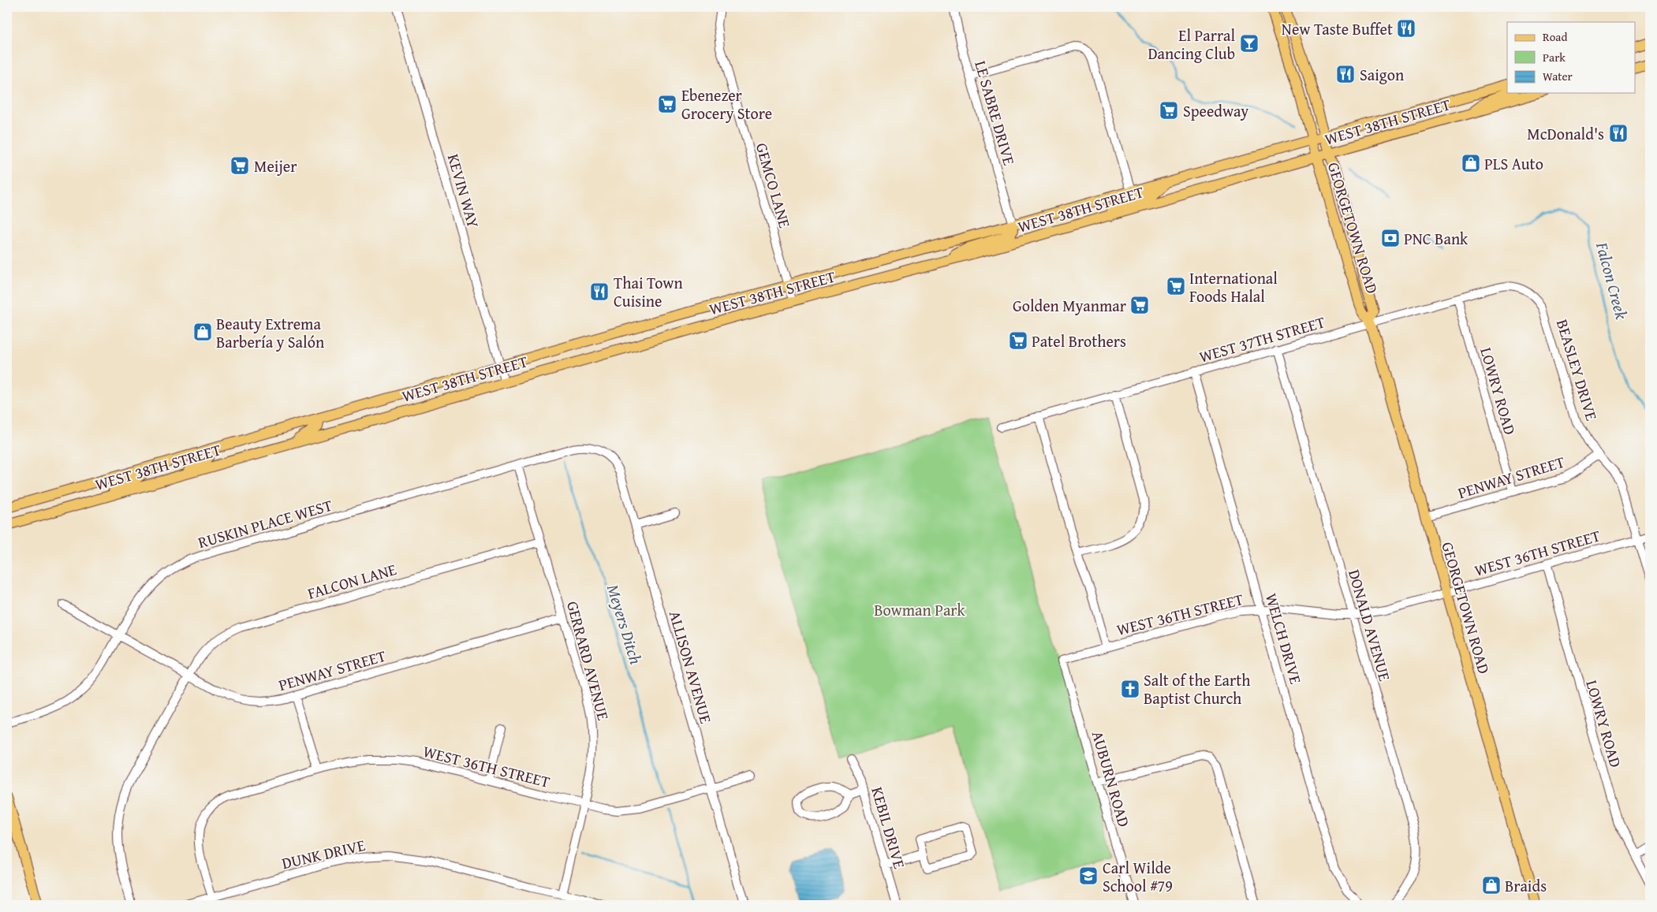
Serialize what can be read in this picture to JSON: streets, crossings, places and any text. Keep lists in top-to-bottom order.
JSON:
{
  "streets": {
    "main road": ["WEST 38TH STREET", "GEORGETOWN ROAD"],
    "street": [
      "LE SABRE DRIVE",
      "GEMCO LANE",
      "KEVIN WAY",
      "WEST 37TH STREET",
      "BEASLEY DRIVE",
      "LOWRY ROAD",
      "PENWAY STREET",
      "RUSKIN PLACE WEST",
      "WEST 36TH STREET",
      "FALCON LANE",
      "DONALD AVENUE",
      "WELCH DRIVE",
      "GERRARD AVENUE",
      "ALLISON AVENUE",
      "AUBURN ROAD",
      "KEBIL DRIVE",
      "DUNK DRIVE"
    ]
  },
  "crossings": [
    ["LE SABRE DRIVE", "WEST 38TH STREET"],
    ["WEST 38TH STREET", "GEMCO LANE"],
    ["WEST 38TH STREET", "KEVIN WAY"],
    ["WEST 38TH STREET", "GEORGETOWN ROAD"],
    ["GEORGETOWN ROAD", "WEST 37TH STREET"],
    ["GEORGETOWN ROAD", "PENWAY STREET"],
    ["GEORGETOWN ROAD", "WEST 36TH STREET"],
    ["WEST 37TH STREET", "BEASLEY DRIVE"],
    ["WEST 37TH STREET", "LOWRY ROAD"],
    ["WEST 37TH STREET", "DONALD AVENUE"],
    ["WEST 37TH STREET", "WELCH DRIVE"],
    ["BEASLEY DRIVE", "PENWAY STREET"],
    ["BEASLEY DRIVE", "WEST 36TH STREET"],
    ["LOWRY ROAD", "PENWAY STREET"],
    ["LOWRY ROAD", "WEST 36TH STREET"],
    ["PENWAY STREET", "RUSKIN PLACE WEST"],
    ["PENWAY STREET", "FALCON LANE"],
    ["PENWAY STREET", "GERRARD AVENUE"],
    ["RUSKIN PLACE WEST", "GERRARD AVENUE"],
    ["RUSKIN PLACE WEST", "ALLISON AVENUE"],
    ["WEST 36TH STREET", "DONALD AVENUE"],
    ["WEST 36TH STREET", "WELCH DRIVE"],
    ["WEST 36TH STREET", "GERRARD AVENUE"],
    ["WEST 36TH STREET", "ALLISON AVENUE"],
    ["WEST 36TH STREET", "AUBURN ROAD"],
    ["WEST 36TH STREET", "DUNK DRIVE"],
    ["FALCON LANE", "GERRARD AVENUE"],
    ["GERRARD AVENUE", "DUNK DRIVE"]
  ],
  "water": ["Falcon Creek", "Meyers Ditch"],
  "parks": ["Bowman Park"],
  "places": {
    "restaurant": [
      "New Taste Buffet",
      "Saigon",
      "McDonald's",
      "Thai Town Cuisine"
    ],
    "bar": ["El Parral Dancing Club"],
    "supermarket": [
      "Ebenezer Grocery Store",
      "Speedway",
      "Meijer",
      "International Foods Halal",
      "Golden Myanmar",
      "Patel Brothers"
    ],
    "shop": ["PLS Auto", "Beauty Extrema Barbería y Salón", "Braids"],
    "bank": ["PNC Bank"],
    "church": ["Salt of the Earth Baptist Church"],
    "school or university": ["Carl Wilde School #79"]
  },
  "legend": ["Road", "Park", "Water"]
}
